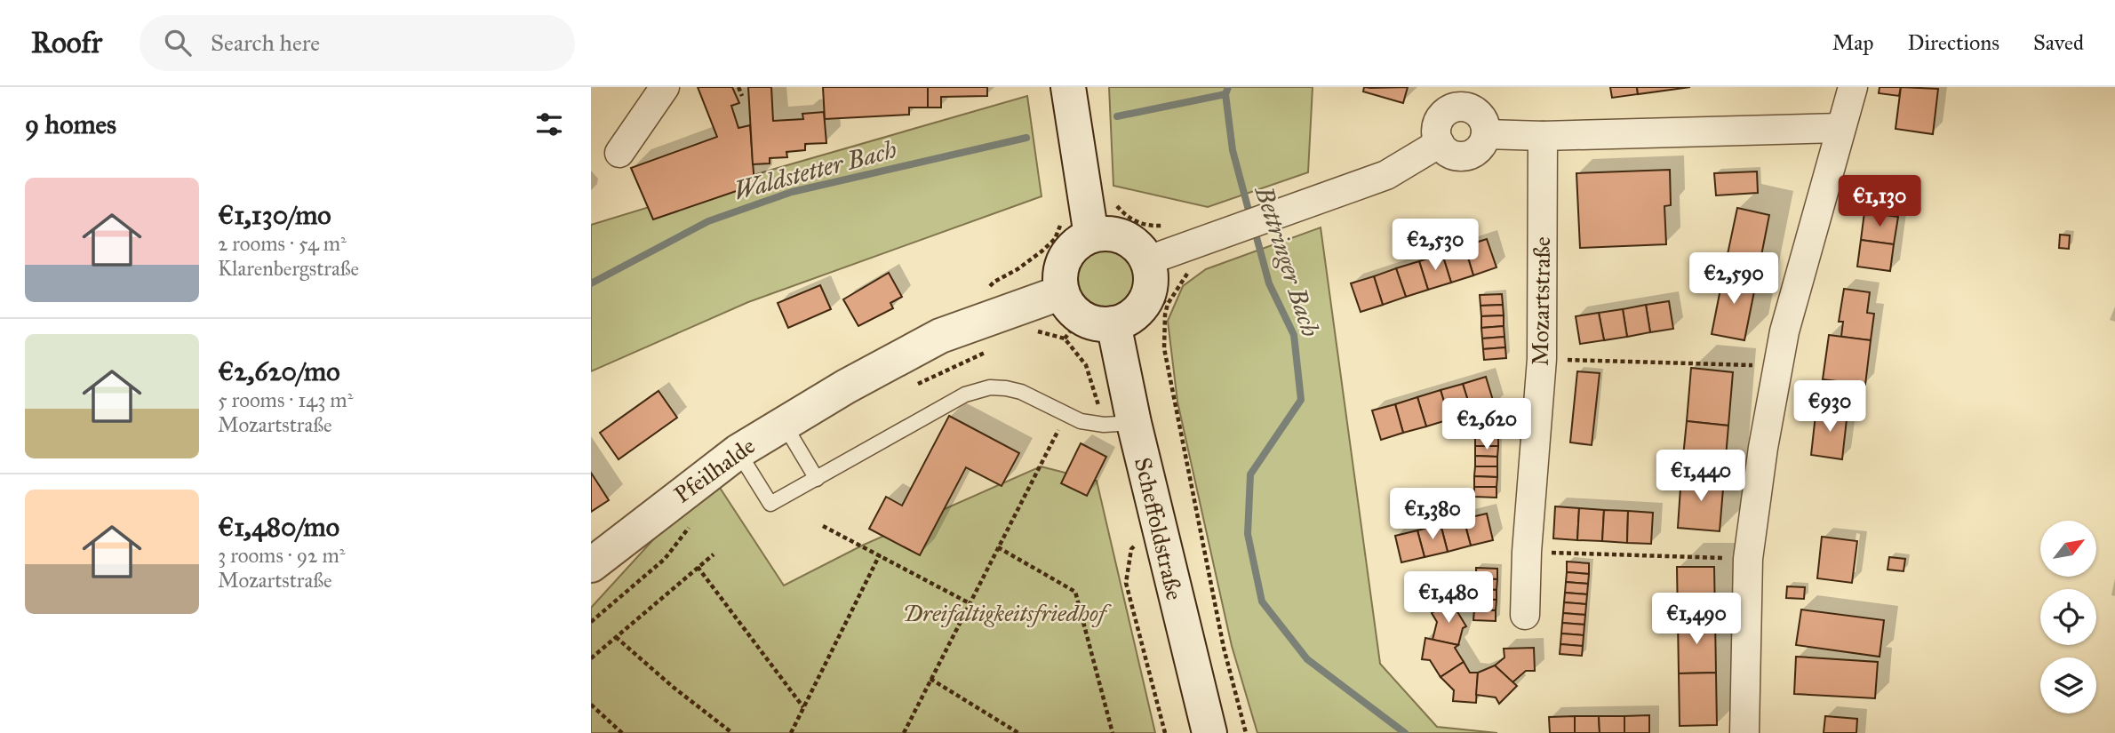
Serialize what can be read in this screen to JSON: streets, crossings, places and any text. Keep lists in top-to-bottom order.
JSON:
{
  "streets": {
    "main road": ["Pfeilhalde", "Scheffoldstraße"],
    "street": ["Mozartstraße"]
  },
  "crossings": [
    ["Pfeilhalde", "Scheffoldstraße"]
  ],
  "water": ["Waldstetter Bach", "Bettringer Bach"],
  "parks": ["Dreifaltigkeitsfriedhof"],
  "north": "top right",
  "page": {
    "header": "Roofr",
    "search": "Search here",
    "nav": ["Map", "Directions", "Saved"],
    "heading": "9 homes",
    "list": [
      {
        "name": "€1,130/mo",
        "note": "2 rooms · 54 m² · Klarenbergstraße"
      },
      {
        "name": "€2,620/mo",
        "note": "5 rooms · 143 m² · Mozartstraße"
      },
      {
        "name": "€1,480/mo",
        "note": "3 rooms · 92 m² · Mozartstraße"
      }
    ],
    "price": [
      "€1,130",
      "€2,530",
      "€2,590",
      "€930",
      "€2,620",
      "€1,440",
      "€1,380",
      "€1,480",
      "€1,490"
    ]
  }
}
